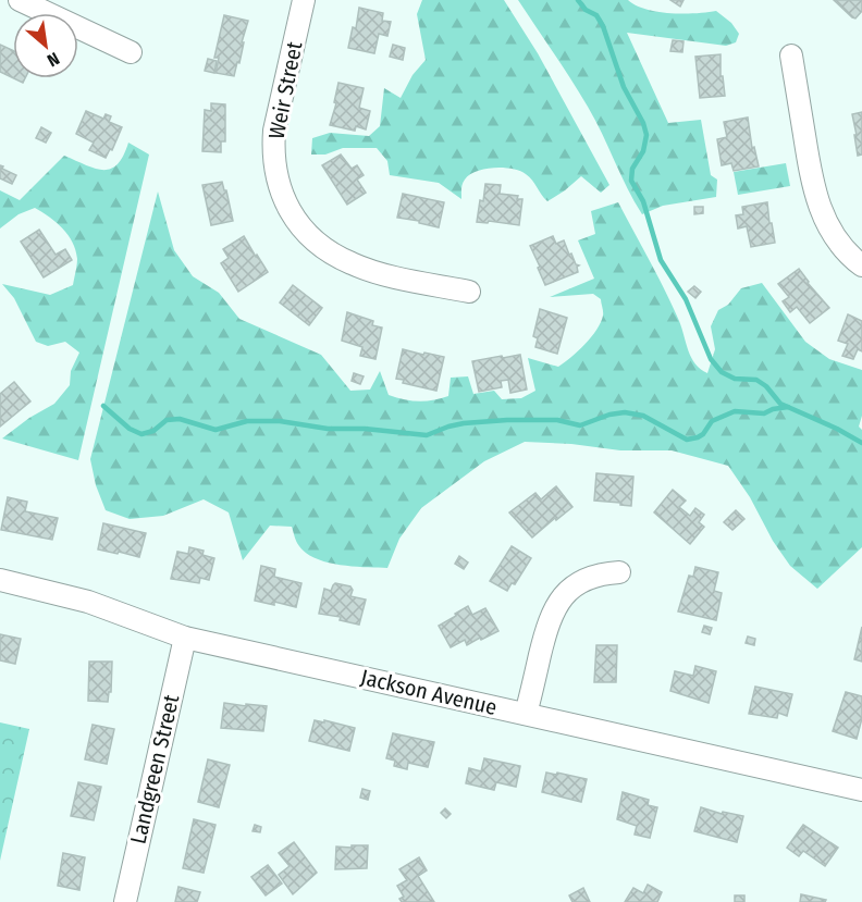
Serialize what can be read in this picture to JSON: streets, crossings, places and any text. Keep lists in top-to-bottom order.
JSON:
{
  "streets": {
    "street": ["Weir Street", "Jackson Avenue", "Landgreen Street"]
  },
  "crossings": [
    ["Jackson Avenue", "Landgreen Street"]
  ],
  "north": "bottom right"
}
